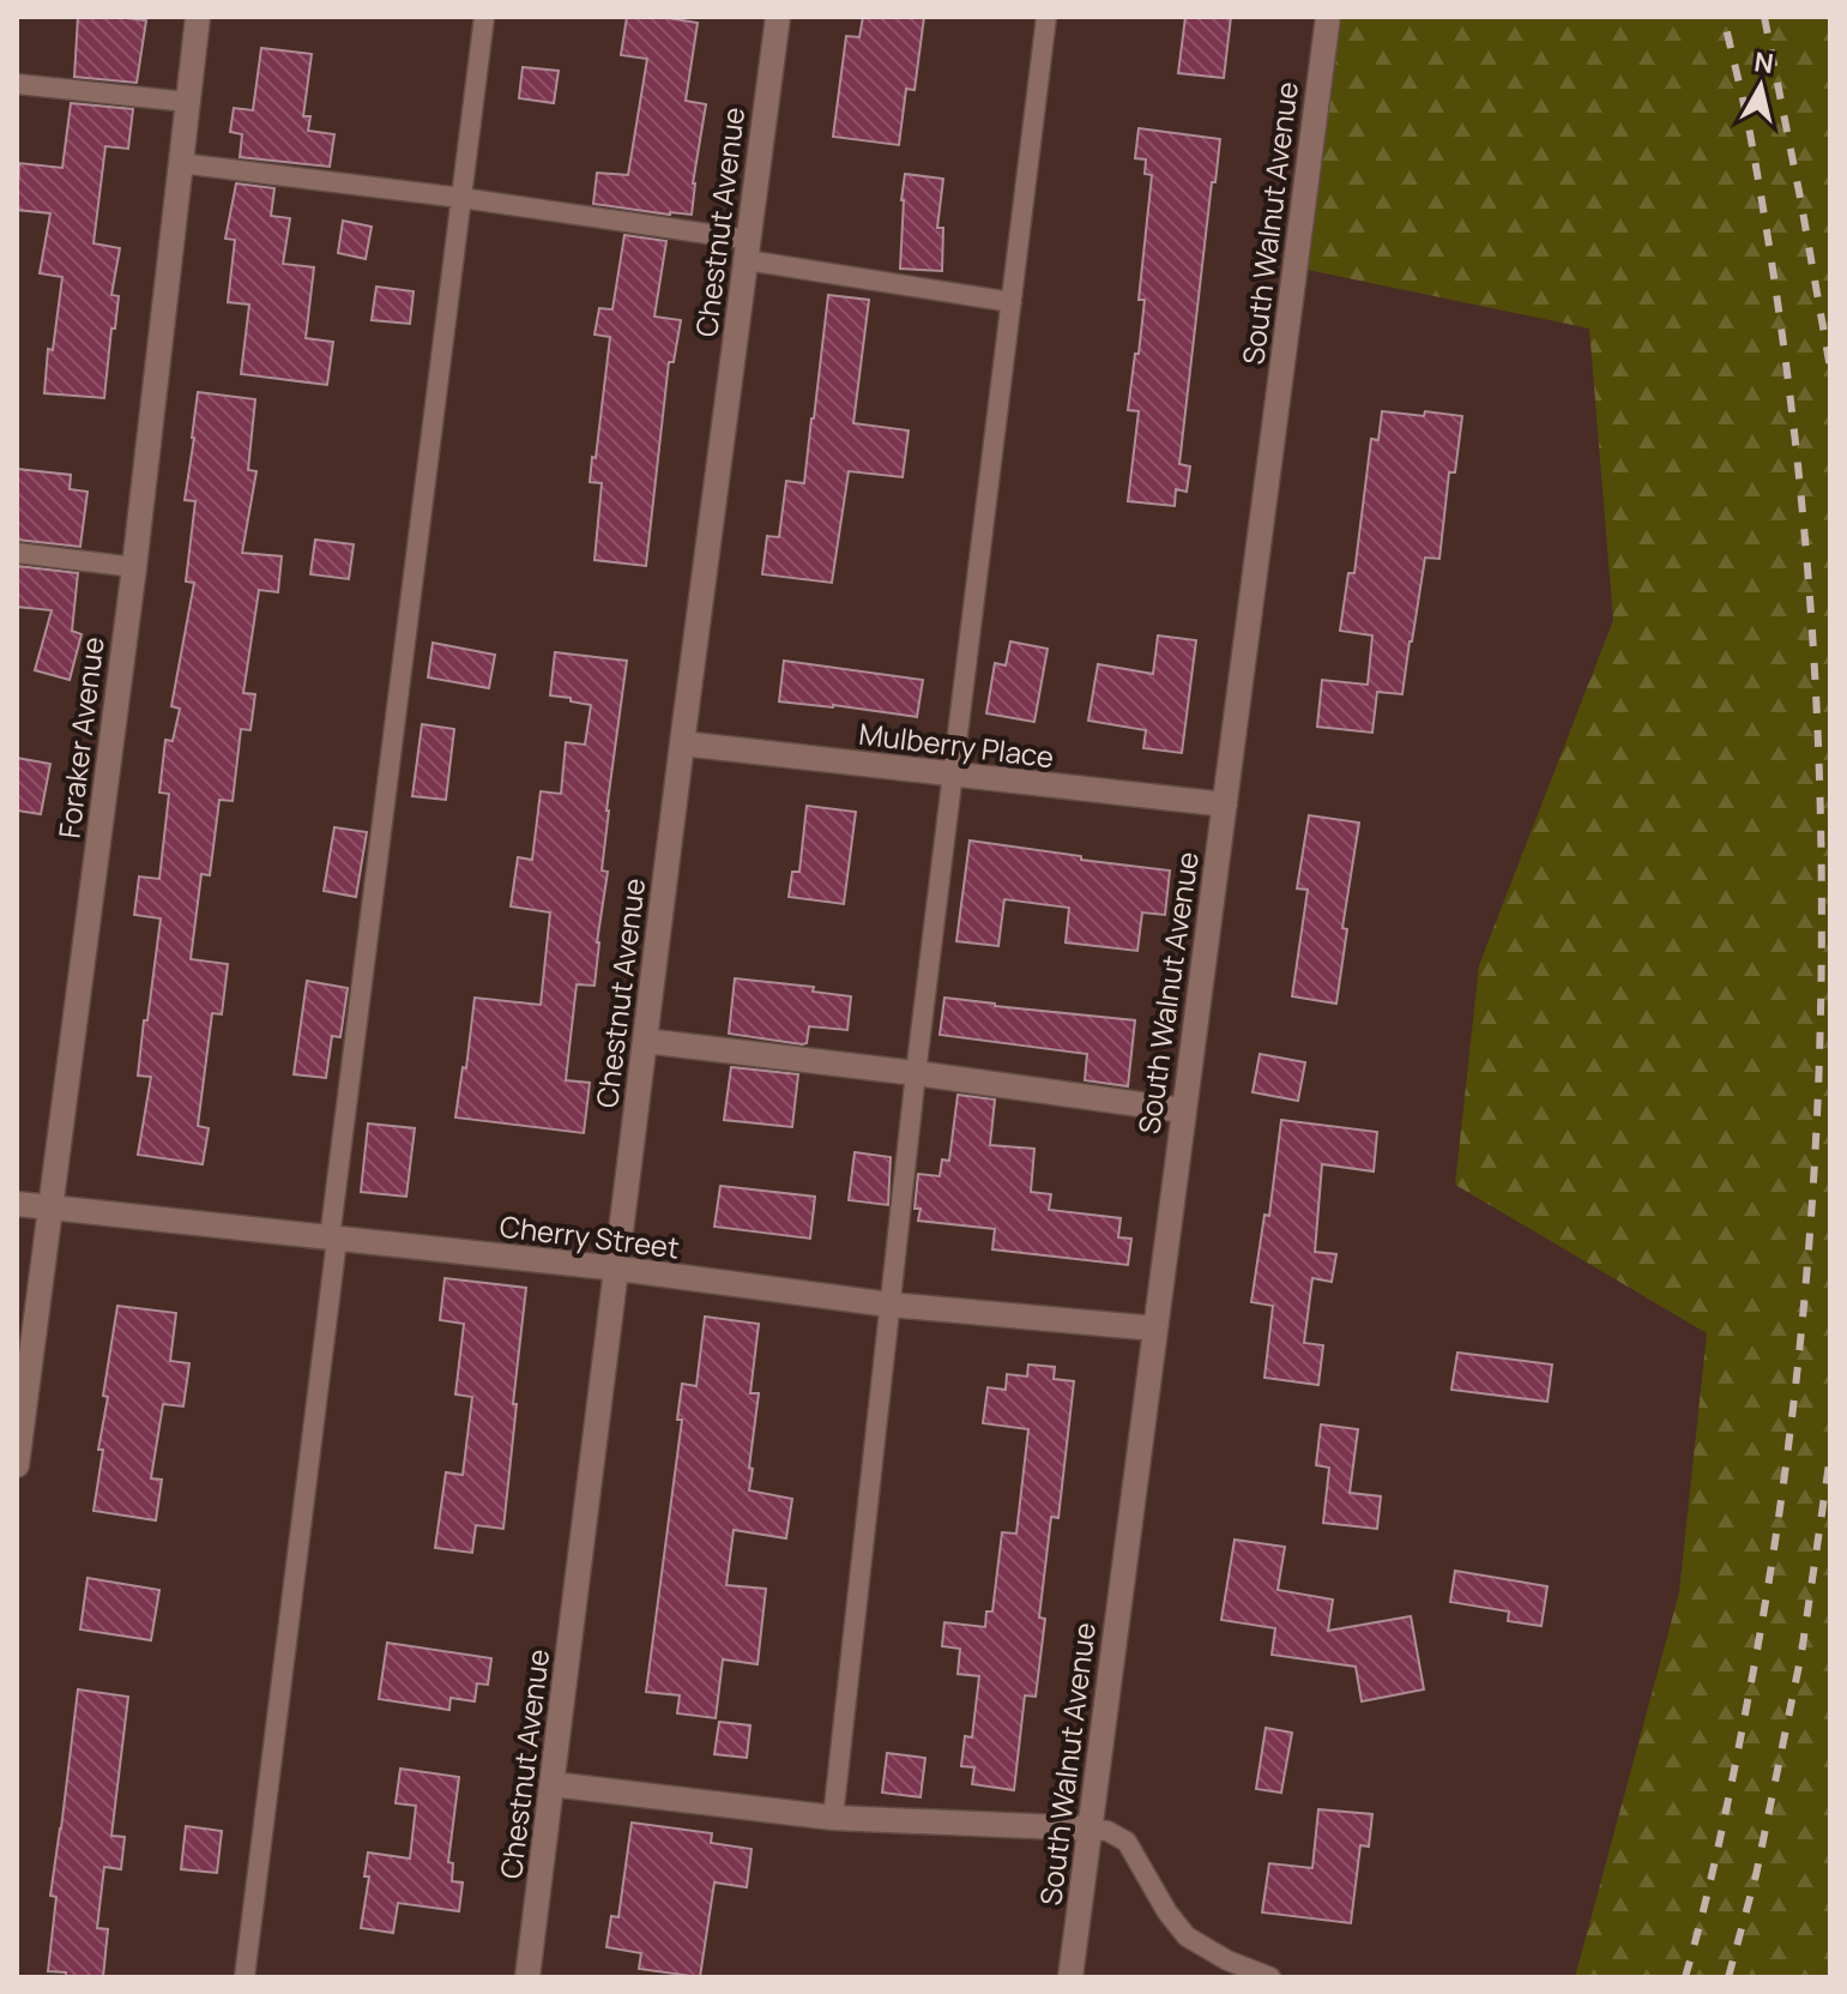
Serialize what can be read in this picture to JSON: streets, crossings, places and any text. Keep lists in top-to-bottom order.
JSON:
{
  "streets": {
    "street": [
      "Chestnut Avenue",
      "South Walnut Avenue",
      "Foraker Avenue",
      "Mulberry Place",
      "Cherry Street"
    ]
  },
  "crossings": [
    ["Chestnut Avenue", "Mulberry Place"],
    ["Chestnut Avenue", "Cherry Street"],
    ["South Walnut Avenue", "Mulberry Place"],
    ["South Walnut Avenue", "Cherry Street"],
    ["Foraker Avenue", "Cherry Street"]
  ],
  "north": "top"
}
